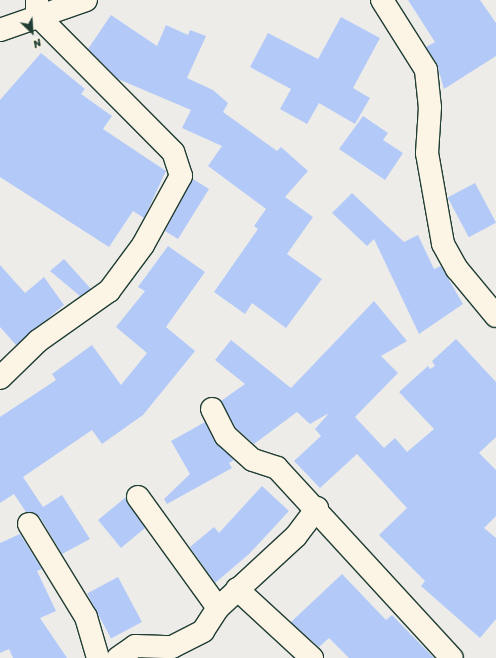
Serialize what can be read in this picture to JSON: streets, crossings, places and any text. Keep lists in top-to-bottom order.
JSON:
{
  "north": "bottom right"
}
